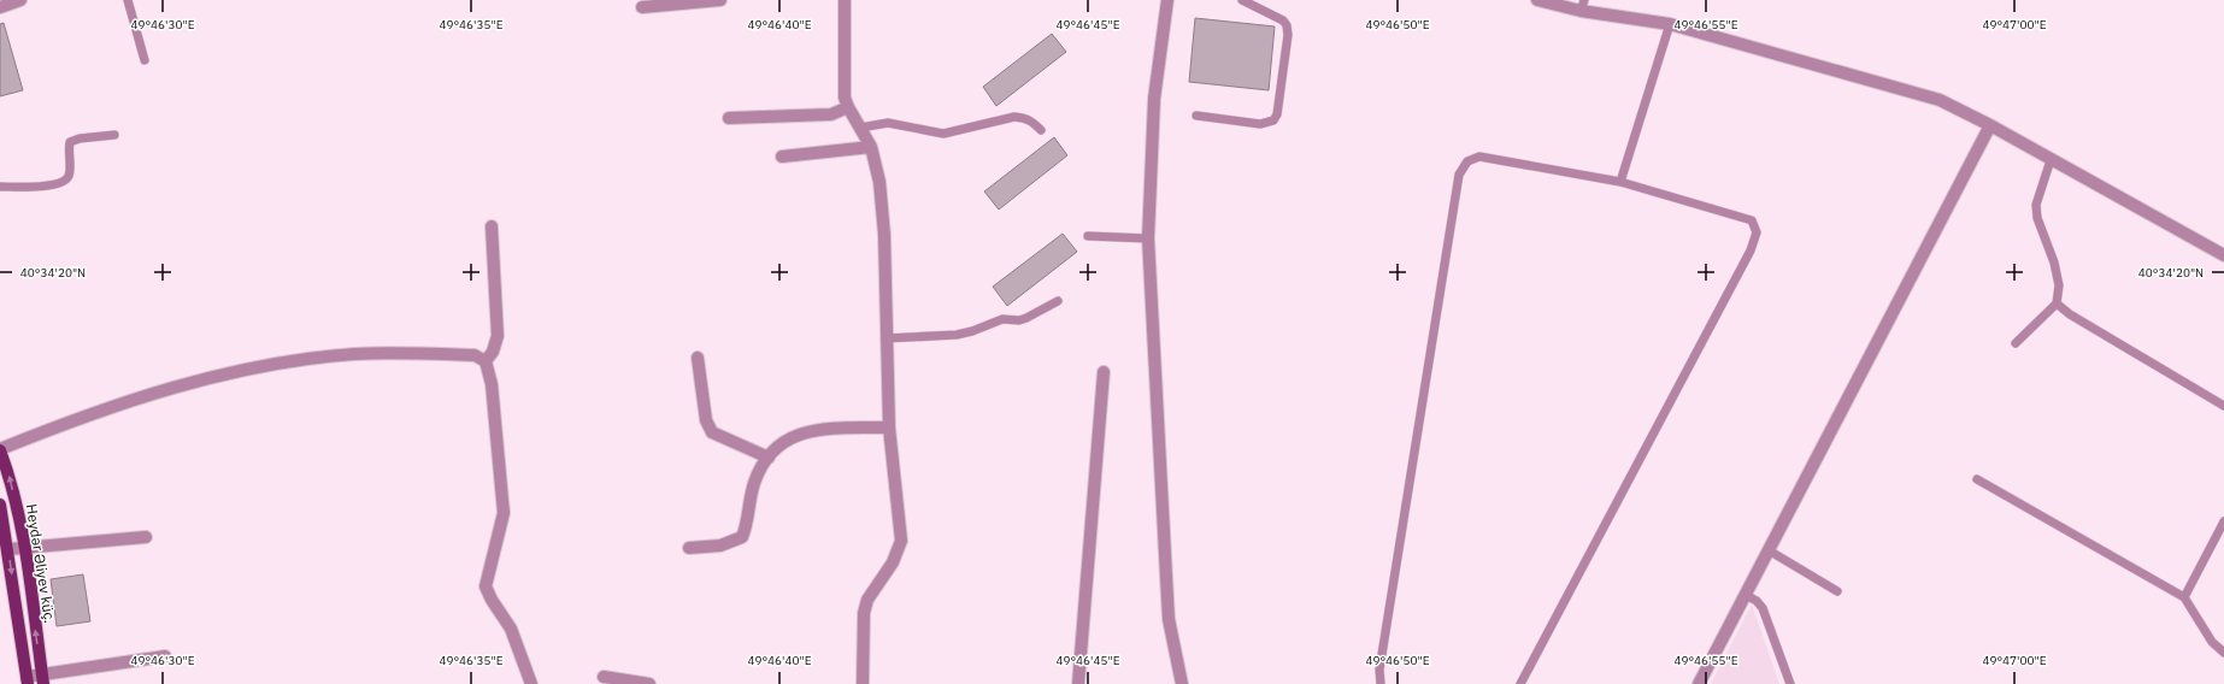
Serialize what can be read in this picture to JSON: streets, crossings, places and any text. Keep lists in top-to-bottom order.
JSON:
{
  "streets": {
    "main road": ["Heydər Əliyev küç."]
  },
  "coordinates": [
    "49°46'30\"E",
    "49°46'35\"E",
    "49°46'40\"E",
    "49°46'45\"E",
    "49°46'50\"E",
    "49°46'55\"E",
    "49°47'00\"E",
    "40°34'20\"N"
  ]
}
